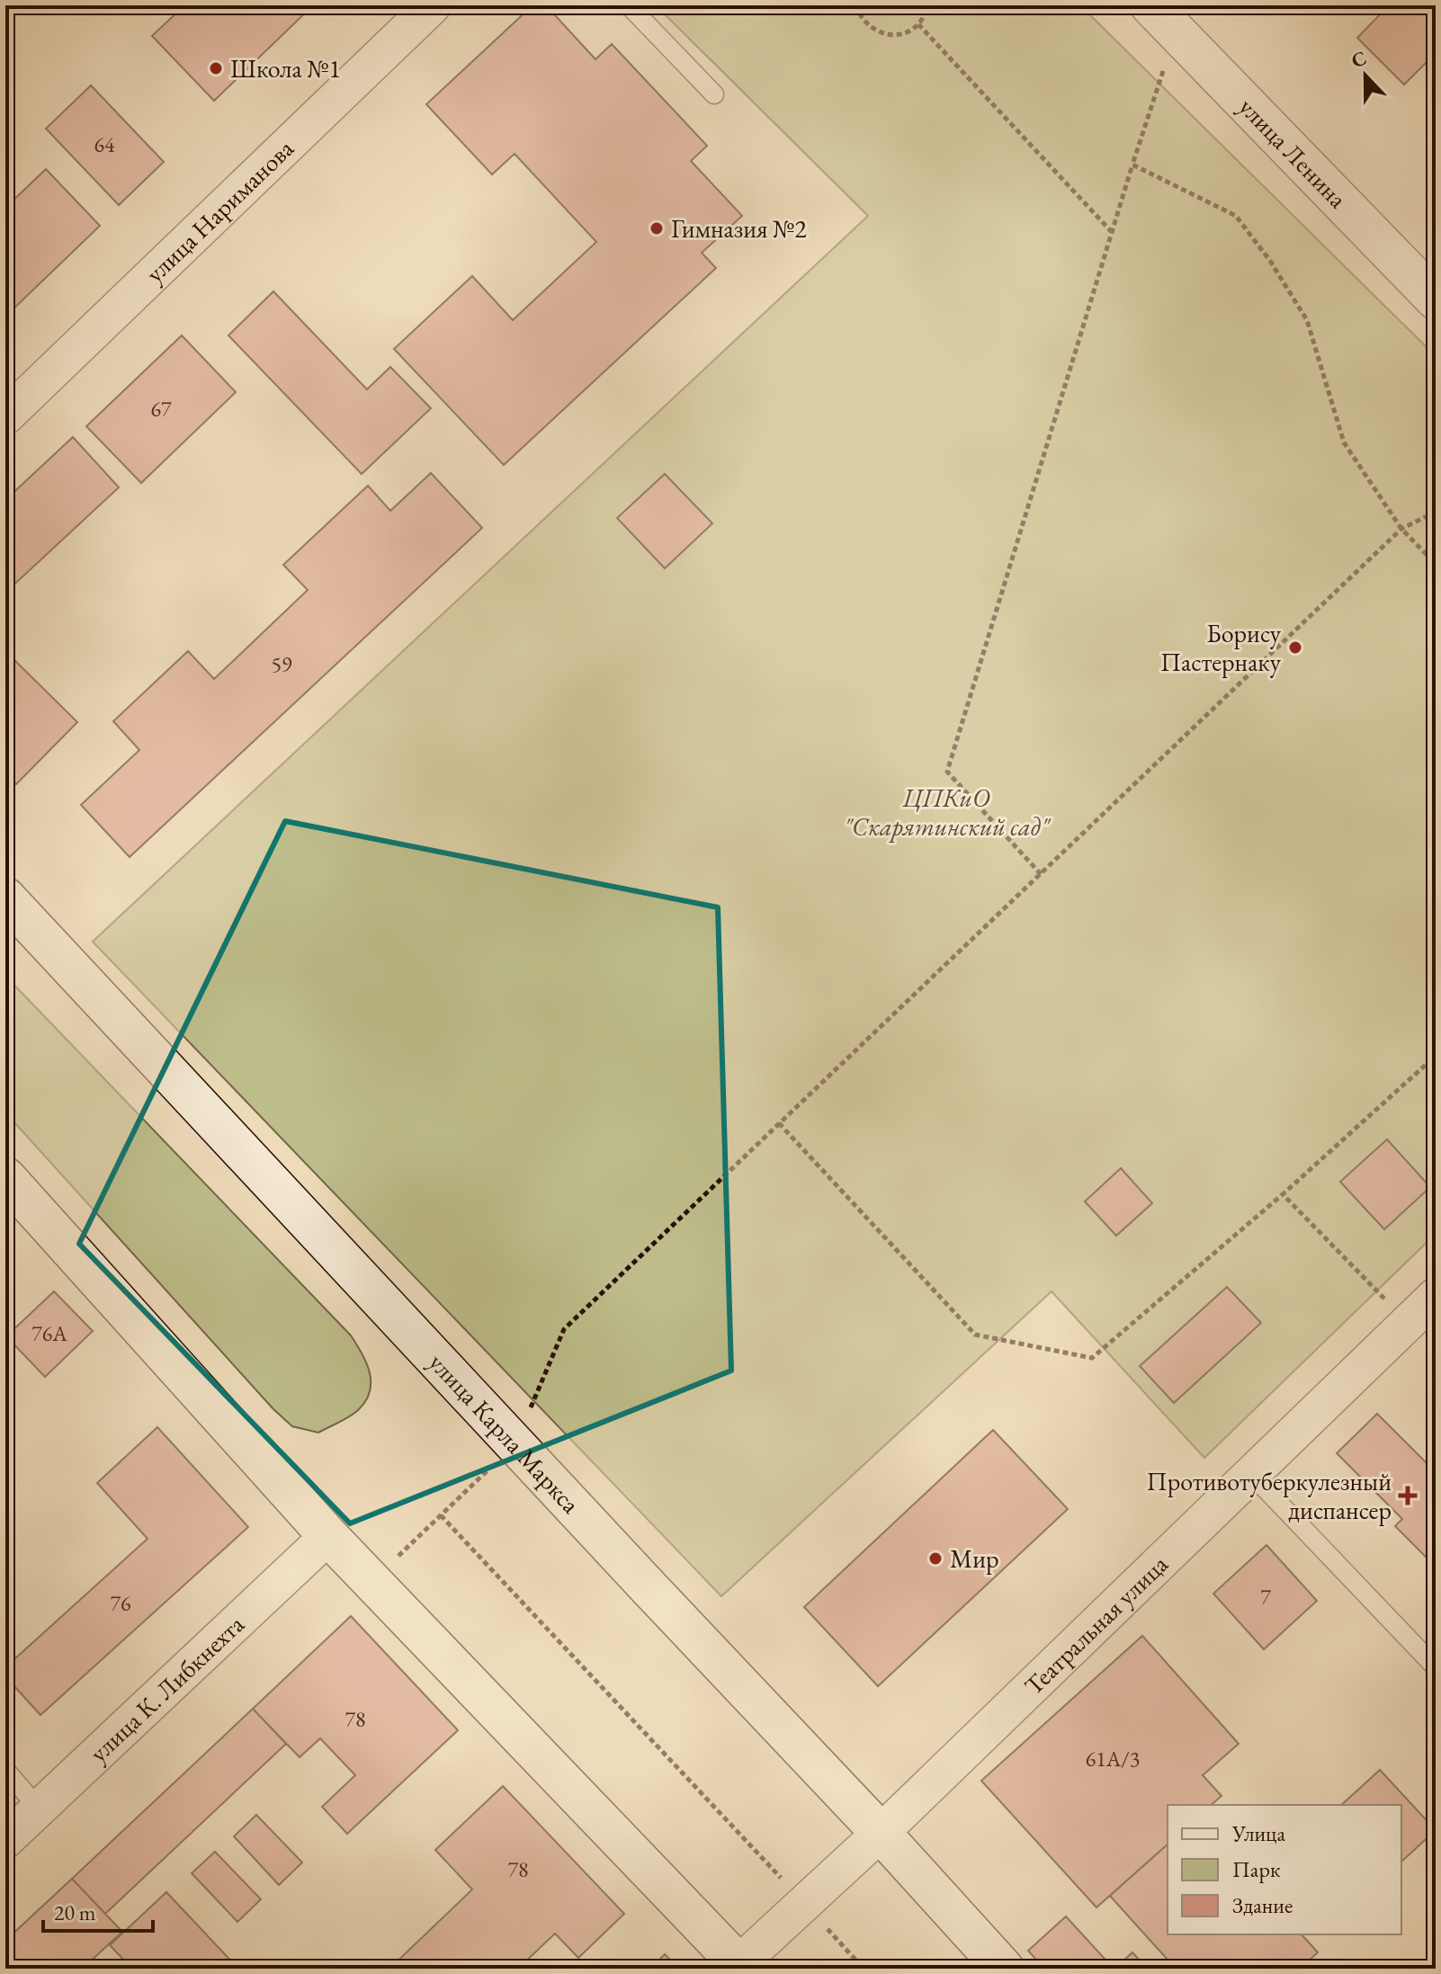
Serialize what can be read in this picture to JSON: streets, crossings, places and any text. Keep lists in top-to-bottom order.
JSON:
{
  "streets": {
    "main road": ["улица Ленина", "улица Карла Маркса"],
    "street": ["улица Нариманова", "Театральная улица", "улица К. Либкнехта"]
  },
  "crossings": [
    ["улица Карла Маркса", "Театральная улица"]
  ],
  "parks": ["ЦПКиО \"Скарятинский сад\""],
  "places": {
    "other": [
      "Школа №1",
      "Гимназия №2",
      "Борису Пастернаку",
      "Мир"
    ],
    "health": ["Противотуберкулезный диспансер"]
  },
  "house_numbers": [
    "64",
    "67",
    "59",
    "76А",
    "7",
    "76",
    "78",
    "61А/3",
    "78"
  ],
  "legend": ["Улица", "Парк", "Здание"],
  "scale_bar": "20 m",
  "north": "top"
}
